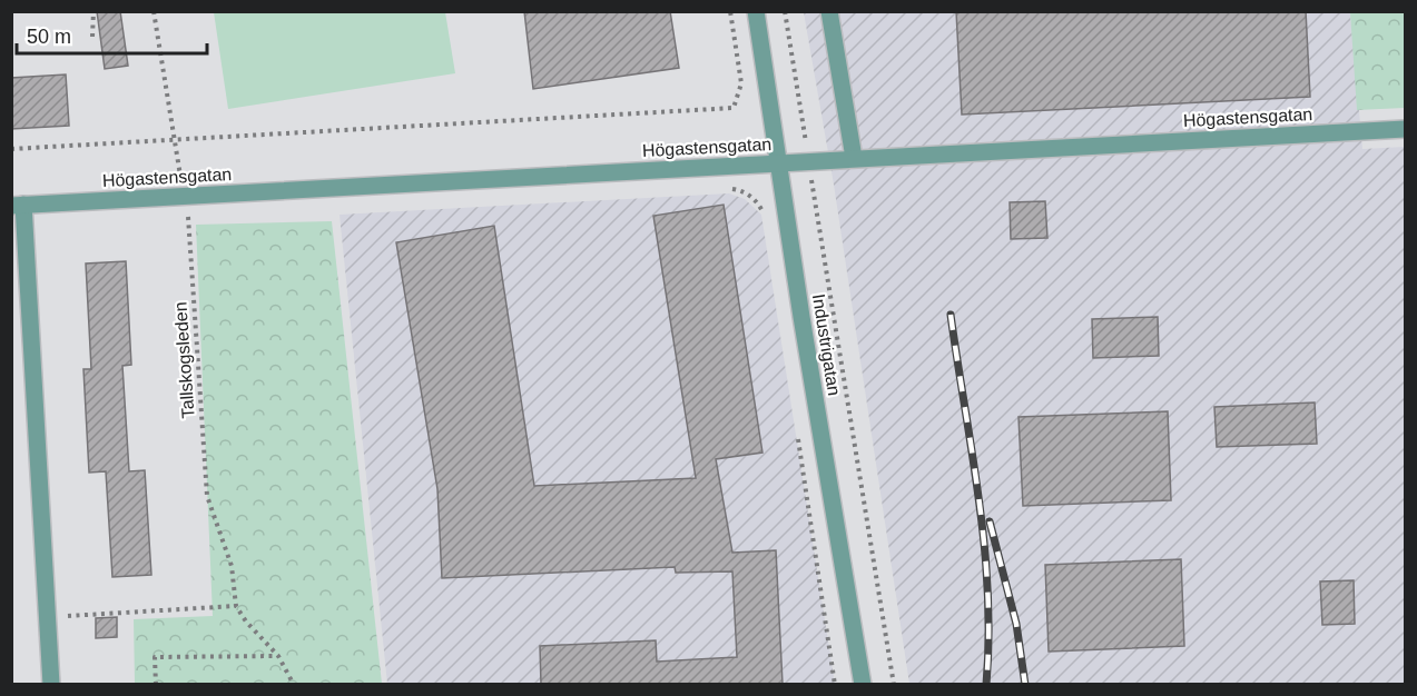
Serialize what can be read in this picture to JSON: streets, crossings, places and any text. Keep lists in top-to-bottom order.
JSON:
{
  "streets": {
    "street": ["Högastensgatan", "Industrigatan"],
    "path": ["Tallskogsleden"]
  },
  "crossings": [
    ["Högastensgatan", "Industrigatan"],
    ["Högastensgatan", "Tallskogsleden"]
  ],
  "scale_bar": "50 m"
}
